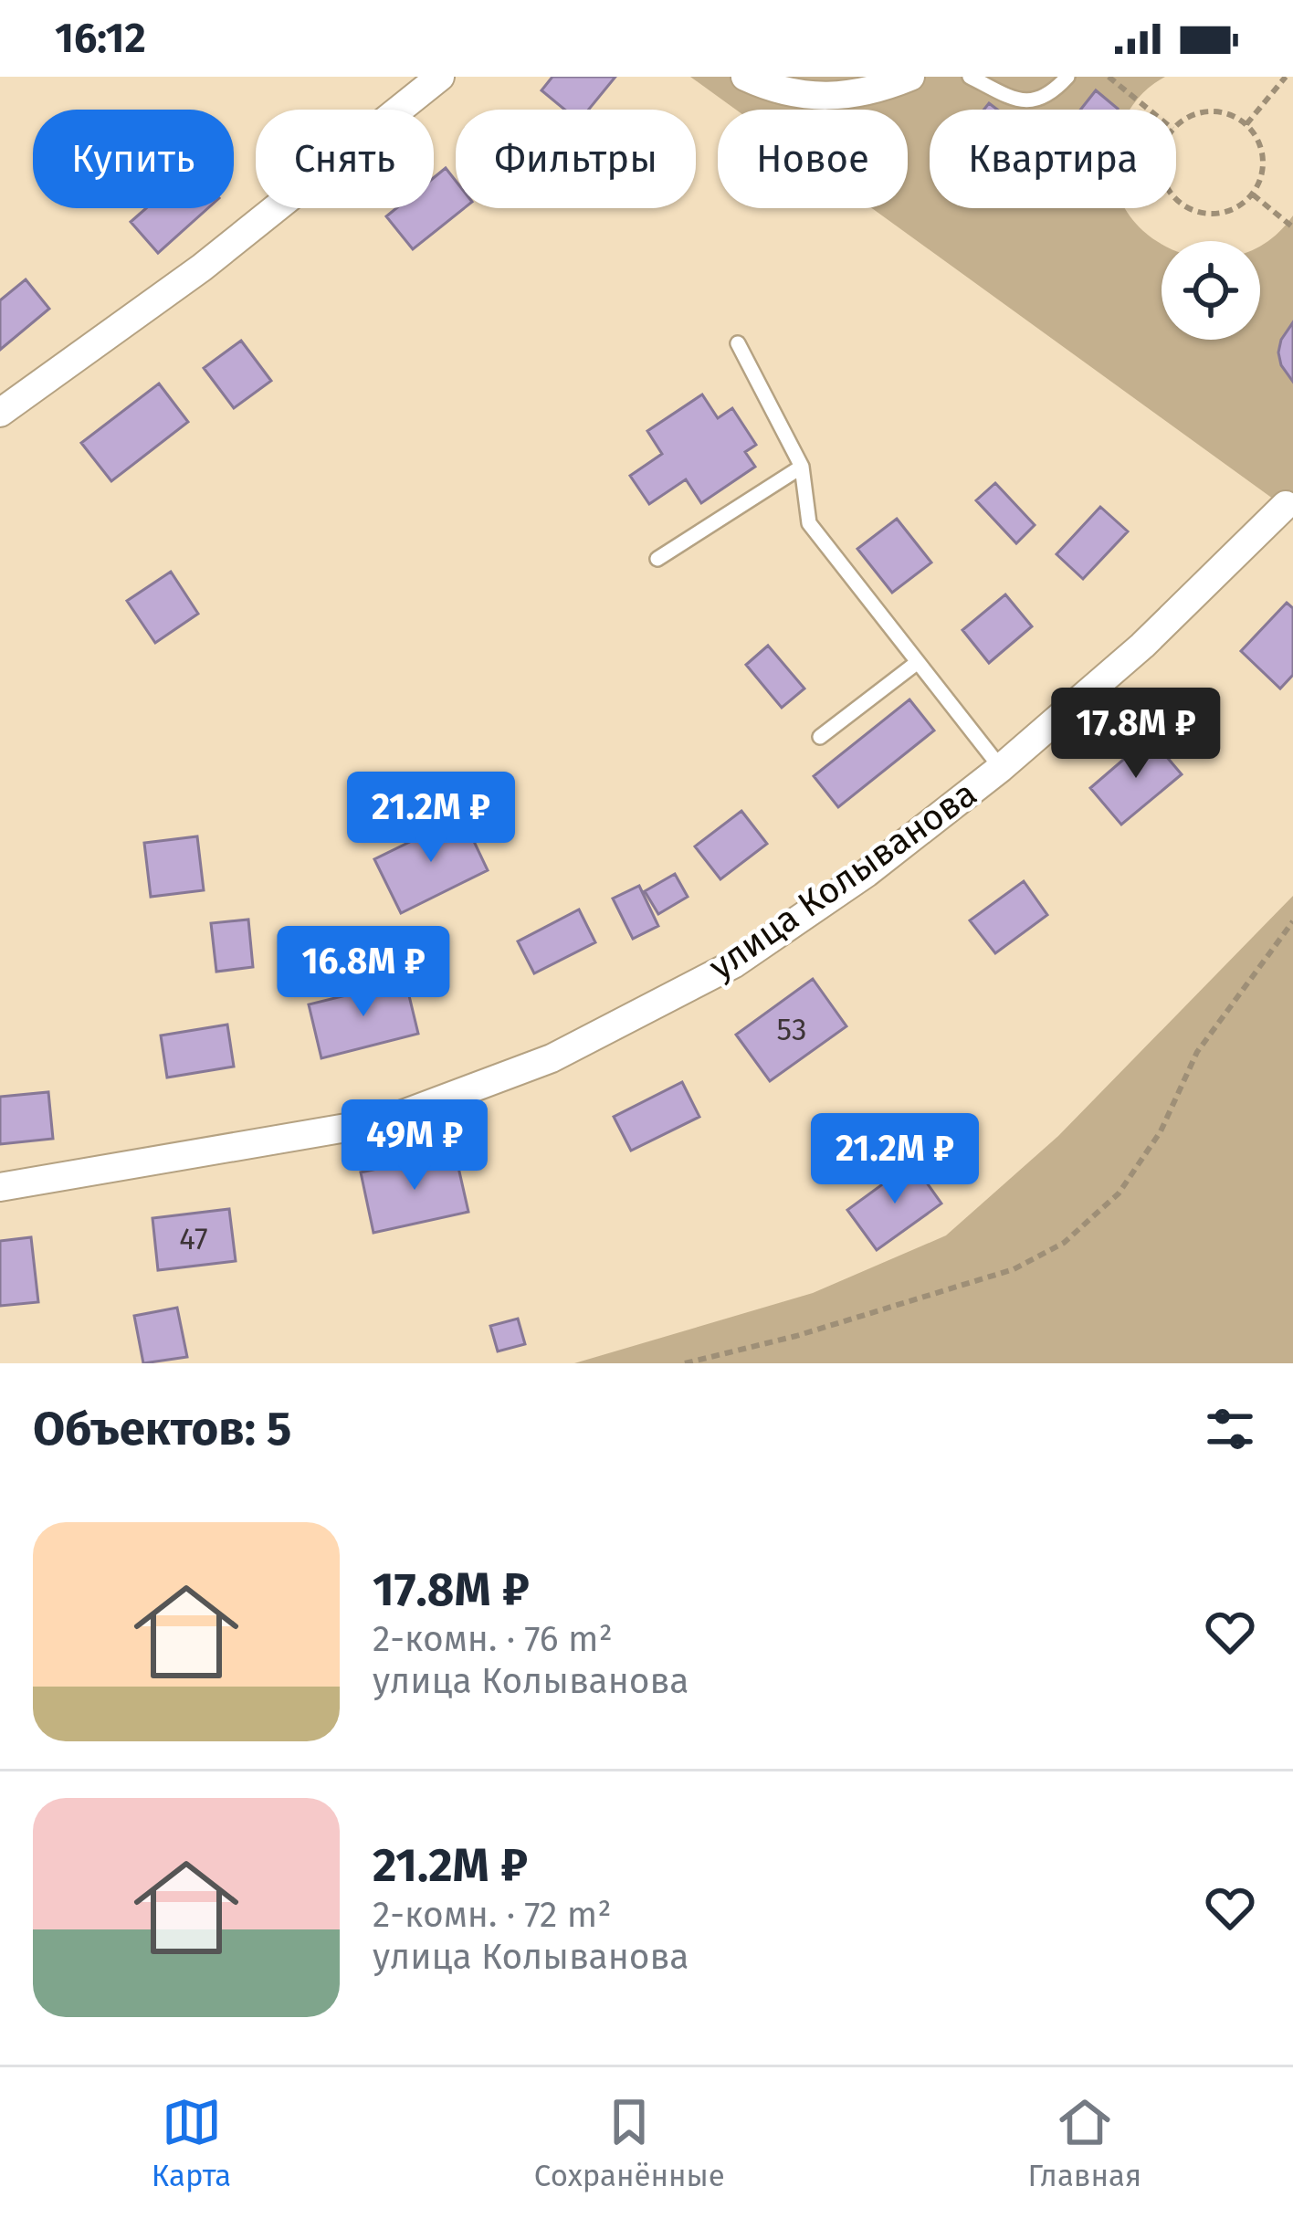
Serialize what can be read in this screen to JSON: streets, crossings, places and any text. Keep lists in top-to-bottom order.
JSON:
{
  "streets": {
    "street": ["улица Колыванова"]
  },
  "house_numbers": ["53", "47"],
  "page": {
    "status": "16:12",
    "chip": [
      "Купить",
      "Снять",
      "Фильтры",
      "Новое",
      "Квартира"
    ],
    "price": [
      "17.8M ₽",
      "21.2M ₽",
      "16.8M ₽",
      "49M ₽",
      "21.2M ₽"
    ],
    "heading": "Объектов: 5",
    "list": [
      {
        "name": "17.8M ₽",
        "note": "2-комн. · 76 m² · улица Колыванова"
      },
      {
        "name": "21.2M ₽",
        "note": "2-комн. · 72 m² · улица Колыванова"
      }
    ],
    "tabs": ["Карта", "Сохранённые", "Главная"]
  }
}
